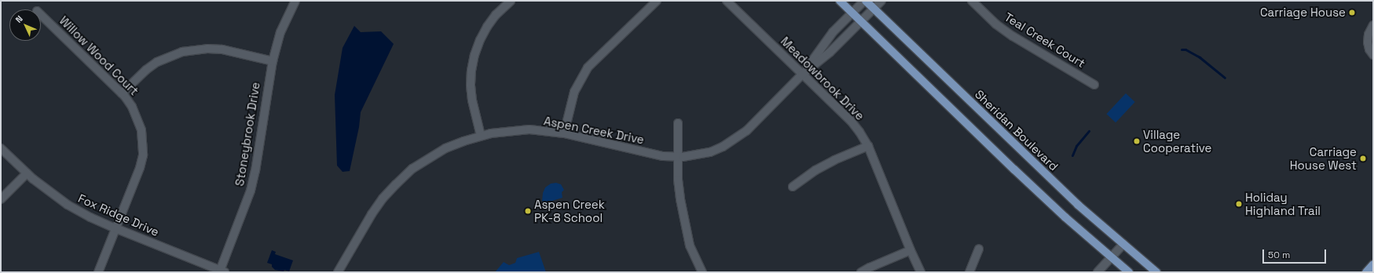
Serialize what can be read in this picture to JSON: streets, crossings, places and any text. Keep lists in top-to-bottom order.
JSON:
{
  "streets": {
    "main road": ["Sheridan Boulevard"],
    "street": [
      "Teal Creek Court",
      "Willow Wood Court",
      "Meadowbrook Drive",
      "Aspen Creek Drive",
      "Stoneybrook Drive",
      "Fox Ridge Drive"
    ]
  },
  "crossings": [
    ["Willow Wood Court", "Fox Ridge Drive"],
    ["Meadowbrook Drive", "Aspen Creek Drive"],
    ["Aspen Creek Drive", "Sheridan Boulevard"],
    ["Stoneybrook Drive", "Fox Ridge Drive"]
  ],
  "places": [
    "Carriage House",
    "Village Cooperative",
    "Carriage House West",
    "Holiday Highland Trail",
    "Aspen Creek PK-8 School"
  ],
  "scale_bar": "50 m",
  "north": "top left"
}
